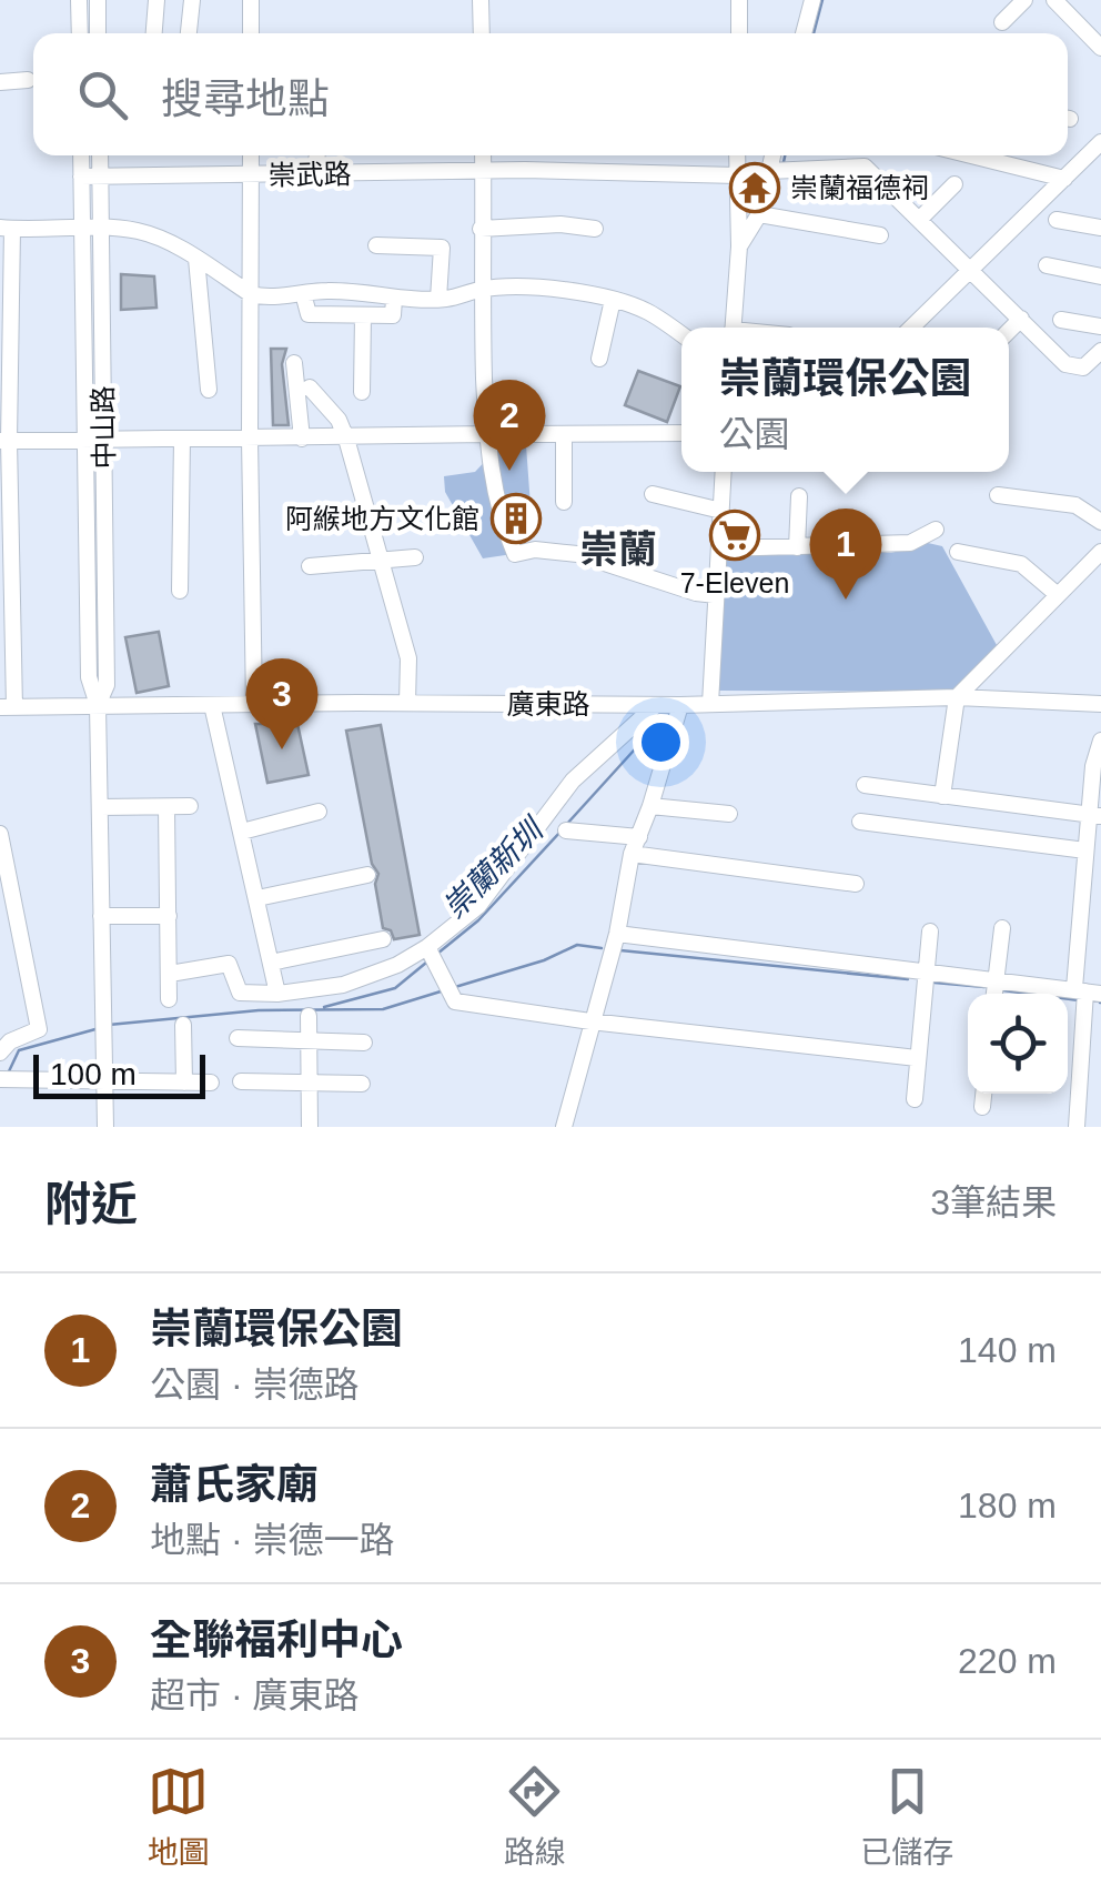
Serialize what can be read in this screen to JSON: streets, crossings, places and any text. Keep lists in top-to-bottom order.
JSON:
{
  "streets": {
    "street": ["崇武路", "中山路", "廣東路"]
  },
  "crossings": [
    ["崇武路", "中山路"],
    ["中山路", "廣東路"]
  ],
  "districts": ["崇蘭"],
  "water": ["崇蘭新圳"],
  "places": {
    "temple": ["崇蘭福德祠"],
    "building": ["阿緱地方文化館"],
    "supermarket": ["7-Eleven"]
  },
  "scale_bar": "100 m",
  "page": {
    "search": "搜尋地點",
    "popup": ["崇蘭環保公園", "公園"],
    "pins": ["2", "1", "3"],
    "scale": "100 m",
    "heading": ["附近", "3筆結果"],
    "list": [
      {
        "mark": "1",
        "name": "崇蘭環保公園",
        "note": "公園 · 崇德路",
        "value": "140 m"
      },
      {
        "mark": "2",
        "name": "蕭氏家廟",
        "note": "地點 · 崇德一路",
        "value": "180 m"
      },
      {
        "mark": "3",
        "name": "全聯福利中心",
        "note": "超市 · 廣東路",
        "value": "220 m"
      }
    ],
    "nav": ["地圖", "路線", "已儲存"]
  }
}
